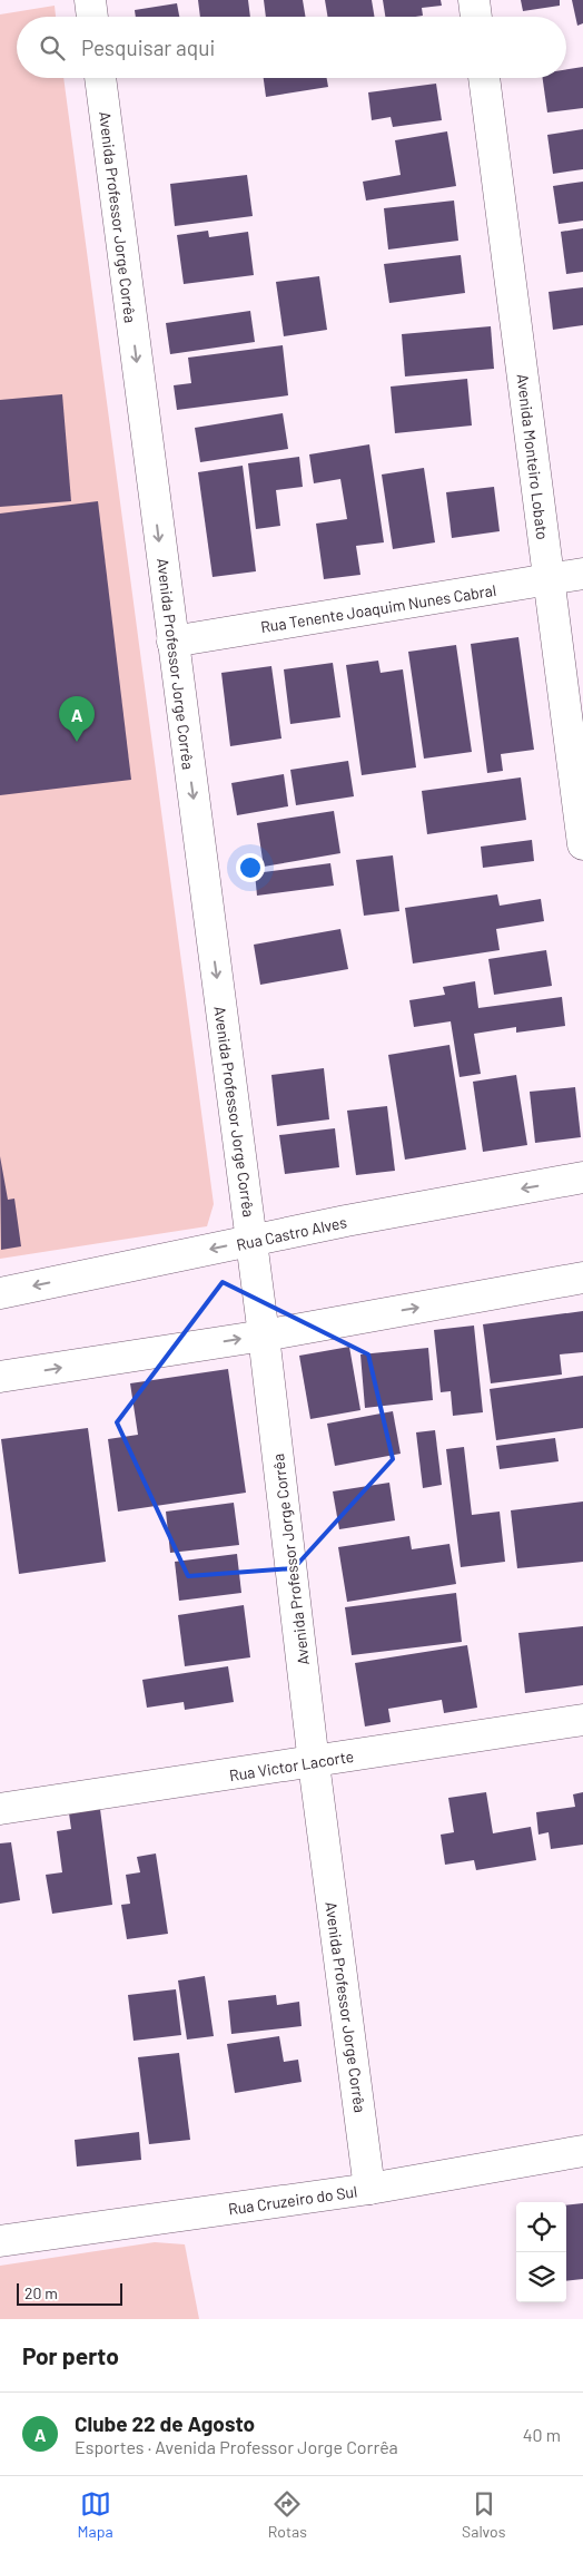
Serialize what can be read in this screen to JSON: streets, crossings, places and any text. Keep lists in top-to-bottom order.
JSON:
{
  "streets": {
    "street": [
      "Avenida Professor Jorge Corrêa",
      "Avenida Monteiro Lobato",
      "Rua Tenente Joaquim Nunes Cabral",
      "Rua Castro Alves",
      "Rua Victor Lacorte",
      "Rua Cruzeiro do Sul"
    ]
  },
  "crossings": [
    ["Avenida Professor Jorge Corrêa", "Rua Tenente Joaquim Nunes Cabral"],
    ["Avenida Professor Jorge Corrêa", "Rua Castro Alves"],
    ["Avenida Professor Jorge Corrêa", "Rua Victor Lacorte"],
    ["Avenida Professor Jorge Corrêa", "Rua Cruzeiro do Sul"],
    ["Avenida Monteiro Lobato", "Rua Tenente Joaquim Nunes Cabral"]
  ],
  "one_way": ["Avenida Professor Jorge Corrêa"],
  "scale_bar": "20 m",
  "page": {
    "search": "Pesquisar aqui",
    "pins": "A",
    "scale": "20 m",
    "heading": "Por perto",
    "list": [
      {
        "mark": "A",
        "name": "Clube 22 de Agosto",
        "note": "Esportes · Avenida Professor Jorge Corrêa",
        "value": "40 m"
      }
    ],
    "nav": ["Mapa", "Rotas", "Salvos"]
  }
}
